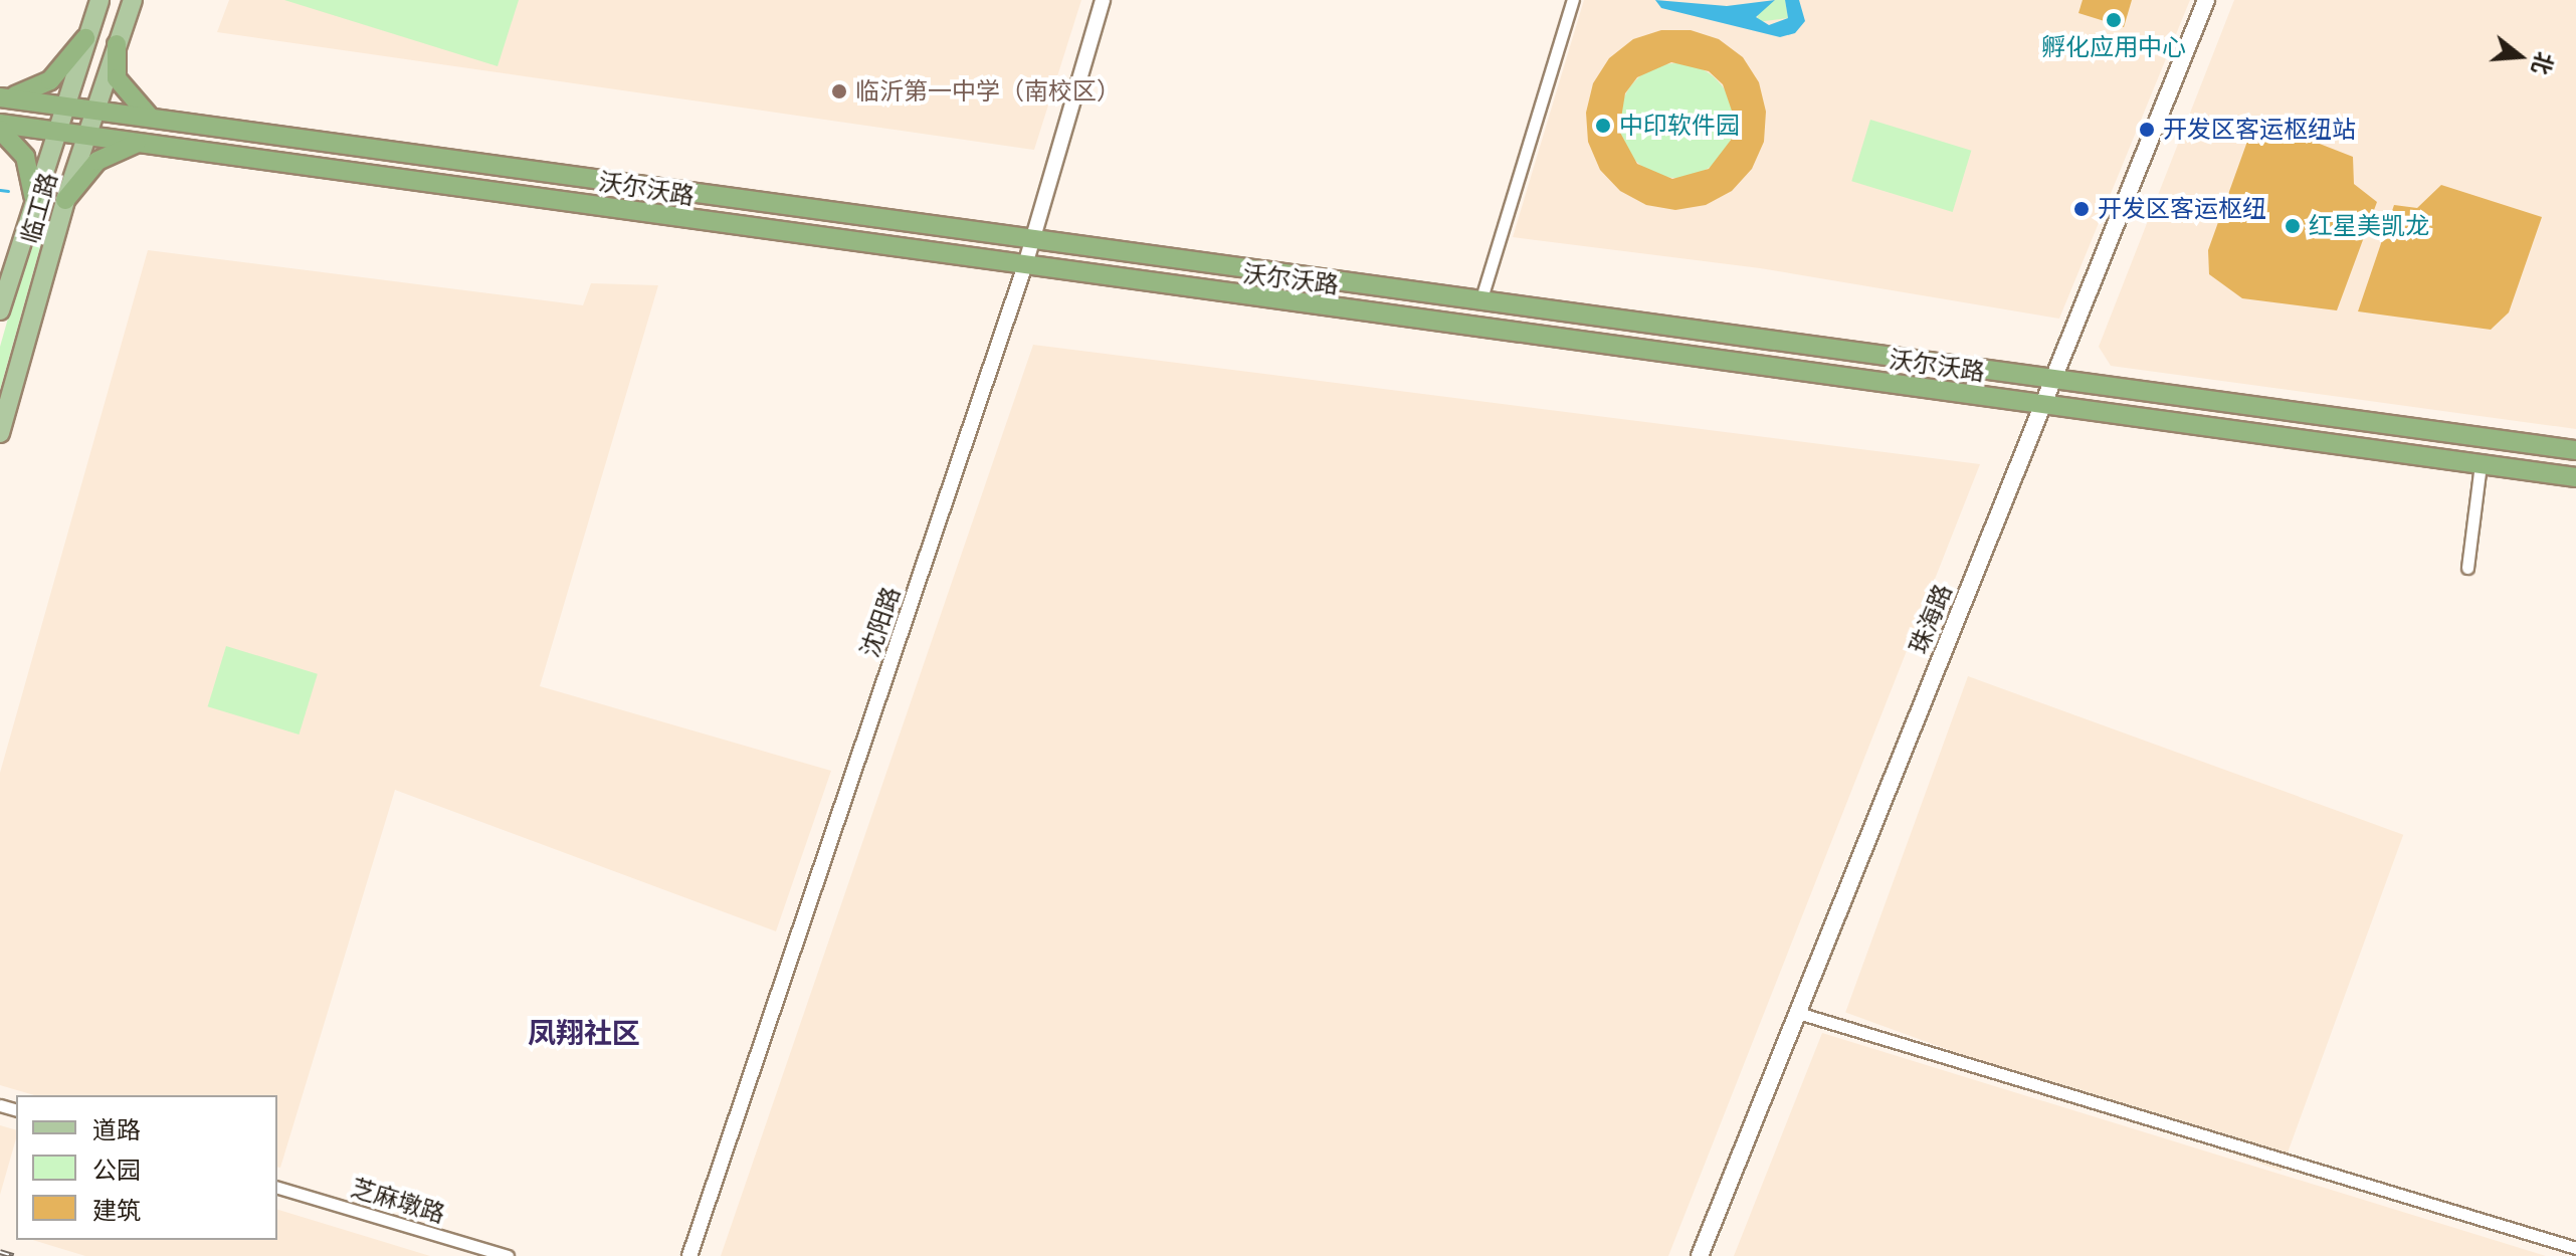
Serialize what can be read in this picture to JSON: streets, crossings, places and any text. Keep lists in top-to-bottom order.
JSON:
{
  "streets": {
    "highway": ["沃尔沃路"],
    "main road": ["临工路", "珠海路"],
    "street": ["沈阳路", "芝麻墩路"]
  },
  "crossings": [
    ["沃尔沃路", "临工路"],
    ["沃尔沃路", "珠海路"],
    ["沃尔沃路", "沈阳路"]
  ],
  "districts": ["凤翔社区"],
  "places": [
    "孵化应用中心",
    "临沂第一中学（南校区）",
    "中印软件园",
    "开发区客运枢纽站",
    "开发区客运枢纽",
    "红星美凯龙"
  ],
  "legend": ["道路", "公园", "建筑"],
  "north": "right"
}
